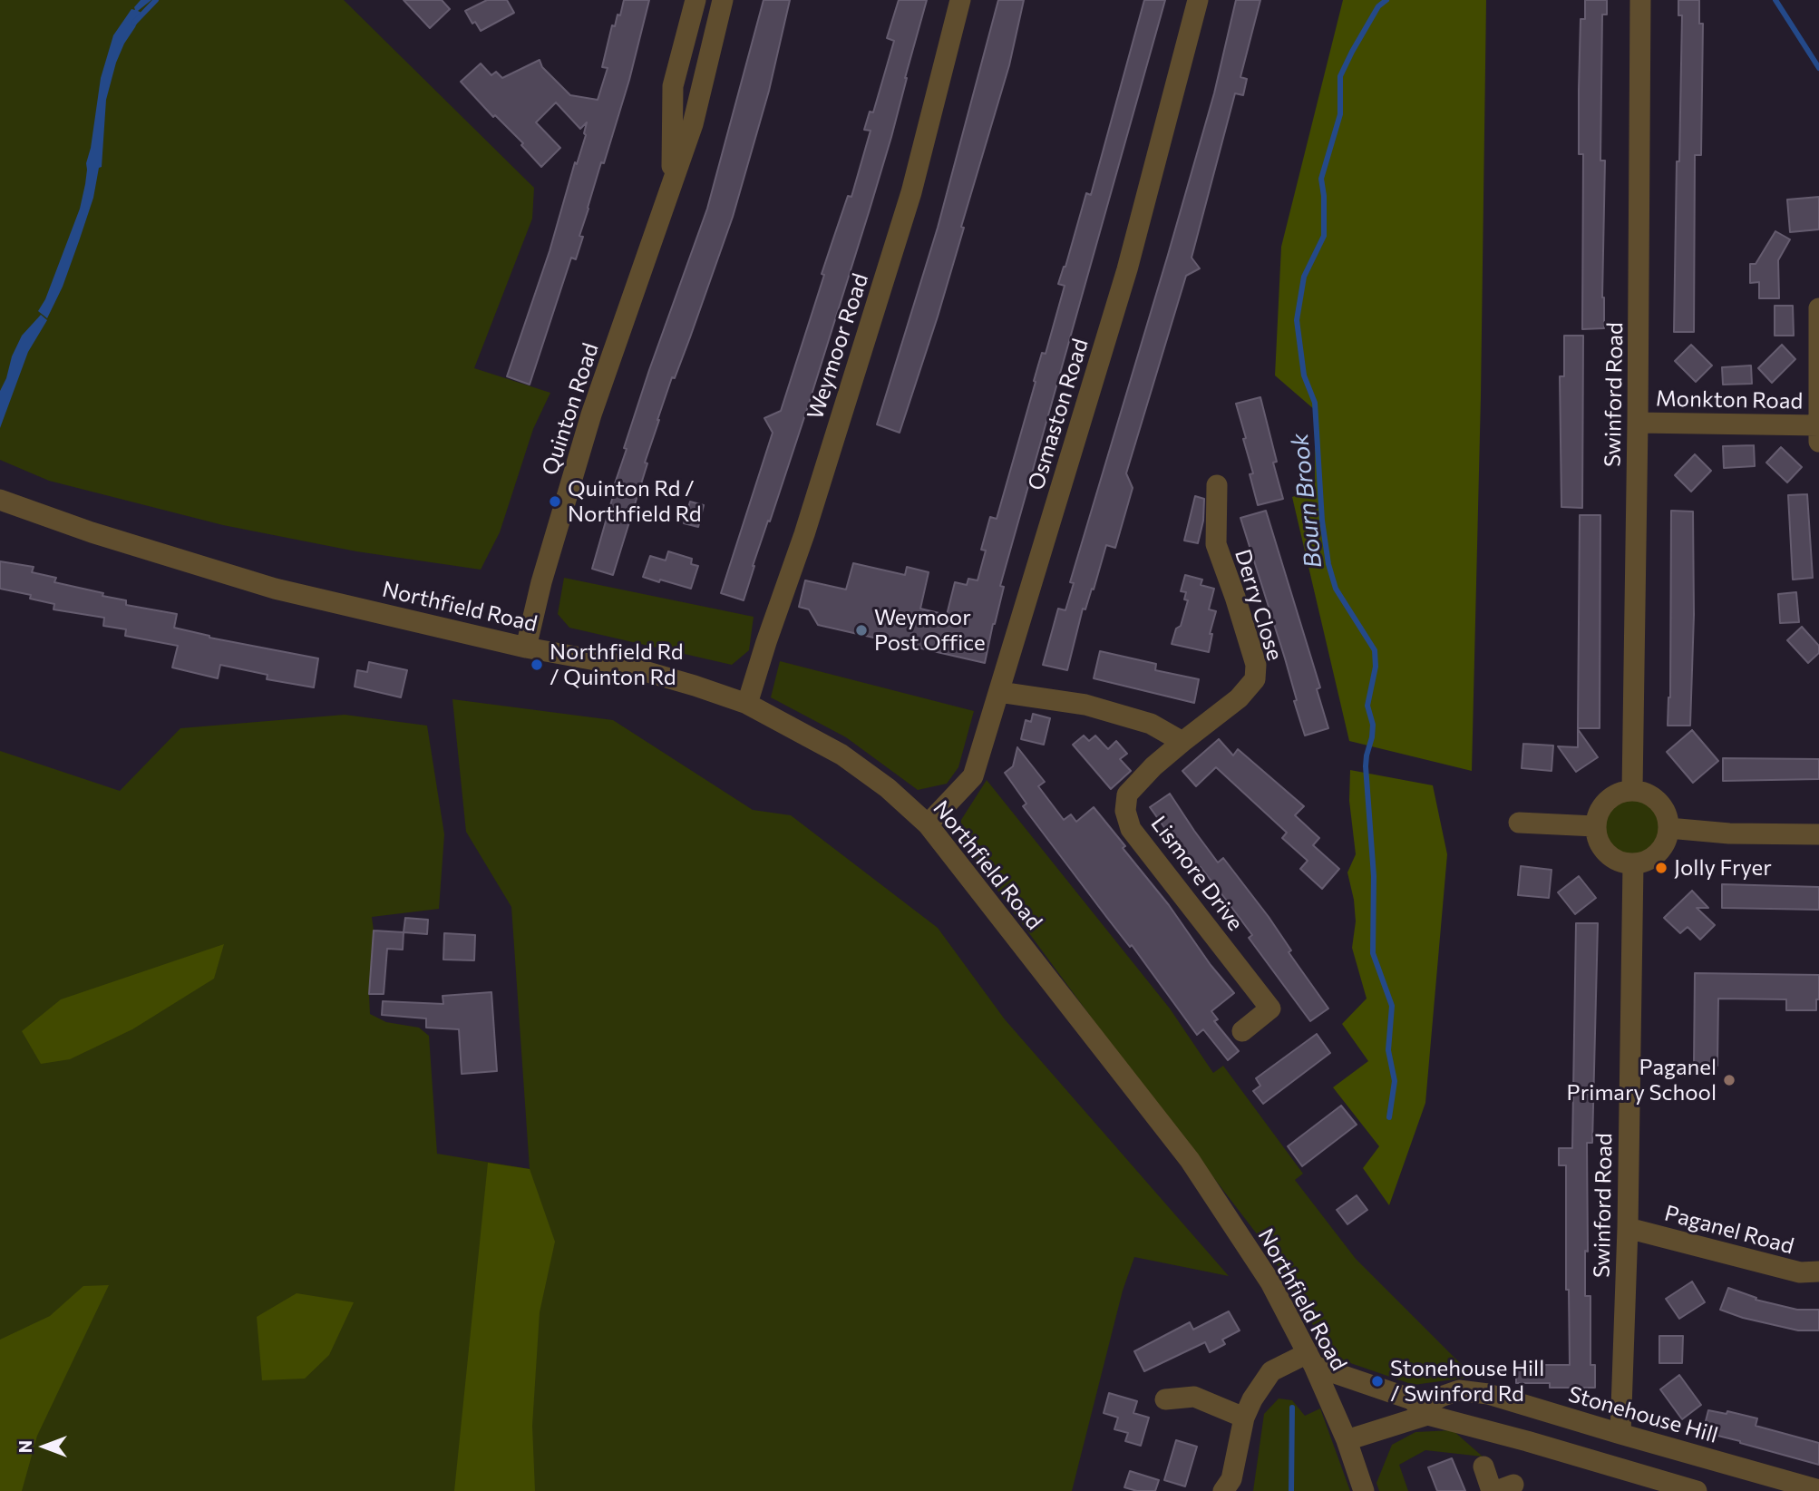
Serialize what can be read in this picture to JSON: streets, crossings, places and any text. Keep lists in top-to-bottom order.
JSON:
{
  "streets": {
    "street": [
      "Weymoor Road",
      "Swinford Road",
      "Monkton Road",
      "Quinton Road",
      "Osmaston Road",
      "Derry Close",
      "Northfield Road",
      "Lismore Drive",
      "Paganel Road",
      "Stonehouse Hill"
    ]
  },
  "crossings": [
    ["Weymoor Road", "Northfield Road"],
    ["Swinford Road", "Monkton Road"],
    ["Swinford Road", "Paganel Road"],
    ["Swinford Road", "Stonehouse Hill"],
    ["Quinton Road", "Northfield Road"],
    ["Osmaston Road", "Northfield Road"],
    ["Derry Close", "Lismore Drive"],
    ["Northfield Road", "Stonehouse Hill"]
  ],
  "water": ["Bourn Brook"],
  "places": [
    "Quinton Rd / Northfield Rd",
    "Weymoor Post Office",
    "Northfield Rd / Quinton Rd",
    "Jolly Fryer",
    "Paganel Primary School",
    "Stonehouse Hill / Swinford Rd"
  ],
  "north": "left"
}
